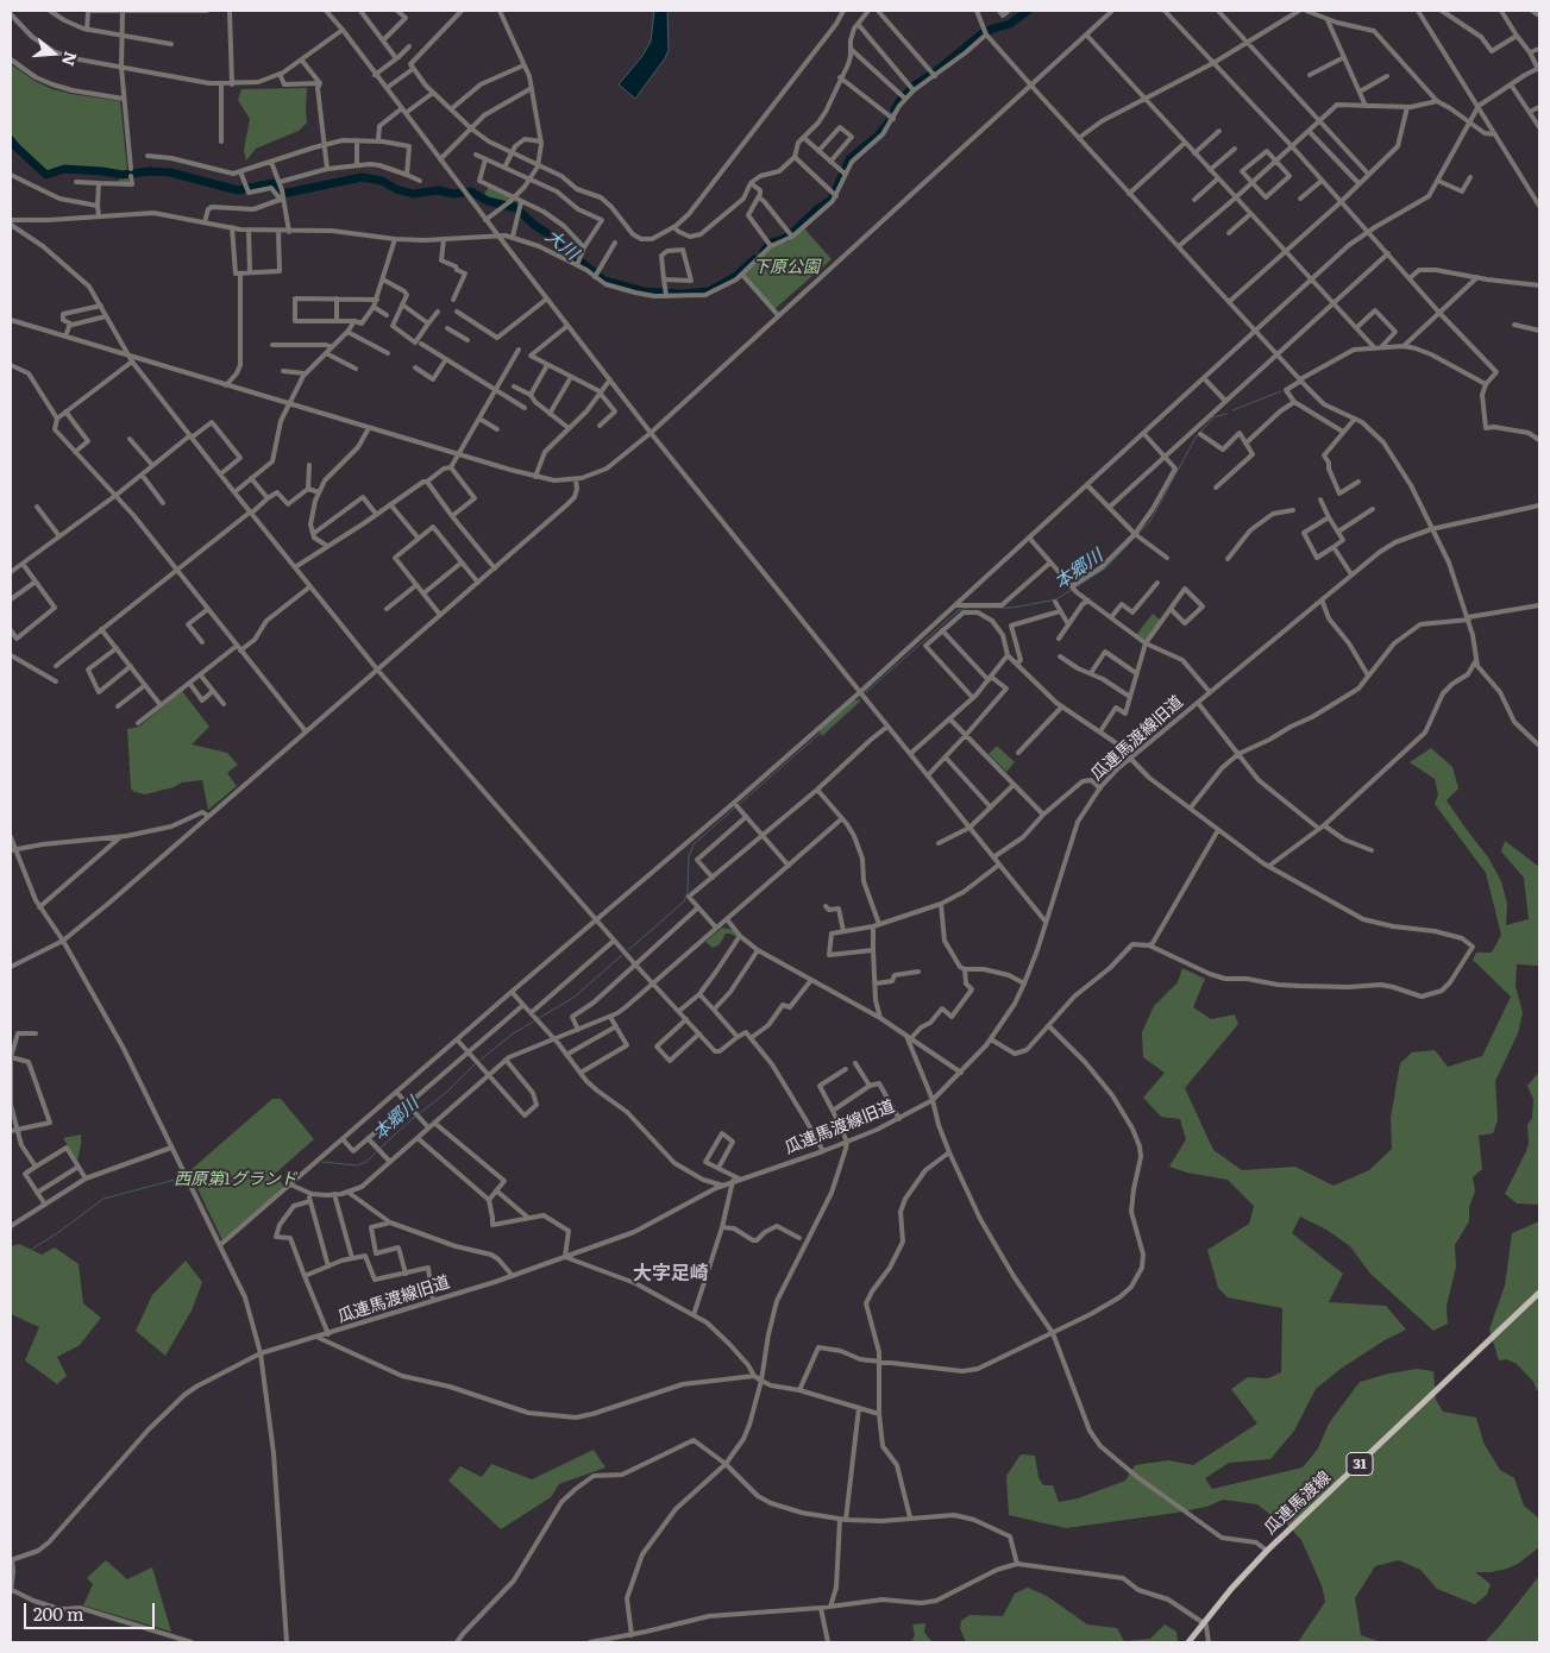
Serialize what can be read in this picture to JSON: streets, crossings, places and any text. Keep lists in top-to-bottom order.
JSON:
{
  "streets": {
    "main road": ["31", "瓜連馬渡線"],
    "street": ["瓜連馬渡線旧道"]
  },
  "districts": ["大字足崎"],
  "water": ["大川", "本郷川"],
  "parks": ["下原公園", "西原第1グランド"],
  "scale_bar": "200 m",
  "north": "right"
}
